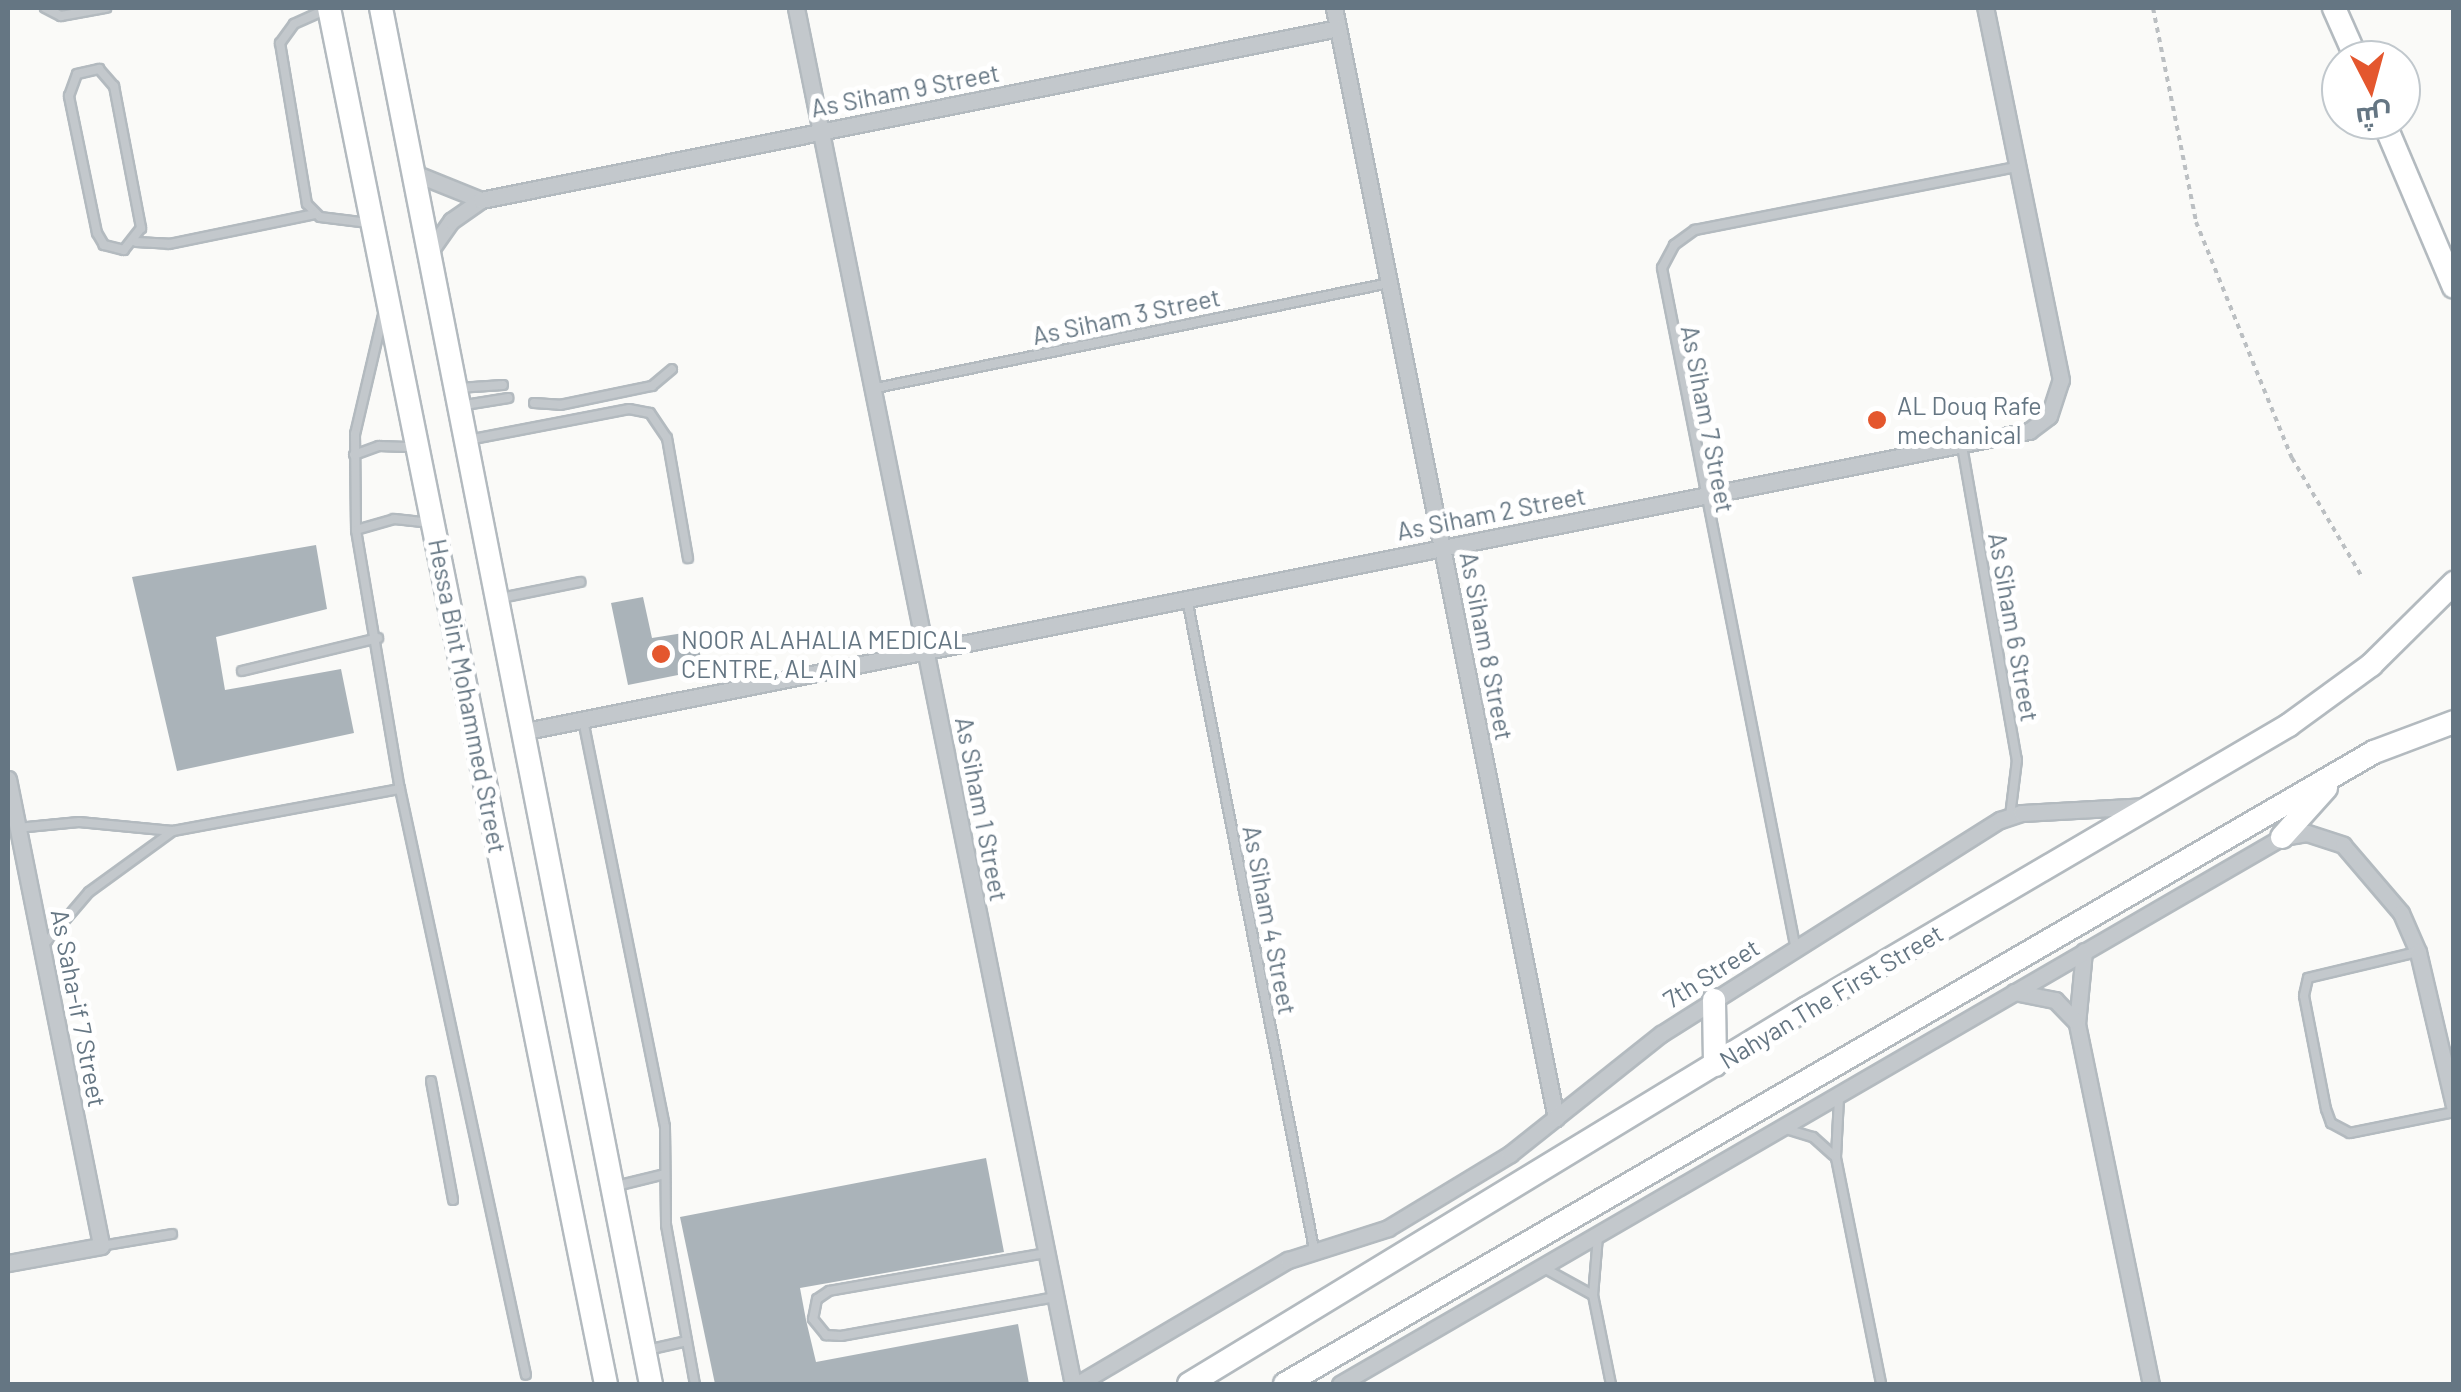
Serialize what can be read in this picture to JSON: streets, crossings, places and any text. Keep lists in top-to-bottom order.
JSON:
{
  "streets": {
    "main road": ["Hessa Bint Mohammed Street", "Nahyan The First Street"],
    "street": [
      "As Siham 9 Street",
      "As Siham 2 Street",
      "As Siham 8 Street",
      "As Siham 1 Street",
      "7th Street",
      "As Saha-if 7 Street"
    ],
    "lane": [
      "As Siham 3 Street",
      "As Siham 7 Street",
      "As Siham 6 Street",
      "As Siham 4 Street"
    ]
  },
  "crossings": [
    ["As Siham 9 Street", "As Siham 8 Street"],
    ["As Siham 9 Street", "Hessa Bint Mohammed Street"],
    ["As Siham 9 Street", "As Siham 1 Street"],
    ["As Siham 3 Street", "As Siham 8 Street"],
    ["As Siham 3 Street", "As Siham 1 Street"],
    ["As Siham 7 Street", "As Siham 2 Street"],
    ["As Siham 7 Street", "7th Street"],
    ["As Siham 2 Street", "As Siham 6 Street"],
    ["As Siham 2 Street", "As Siham 8 Street"],
    ["As Siham 2 Street", "Hessa Bint Mohammed Street"],
    ["As Siham 2 Street", "As Siham 1 Street"],
    ["As Siham 2 Street", "As Siham 4 Street"],
    ["As Siham 6 Street", "7th Street"],
    ["As Siham 8 Street", "7th Street"],
    ["As Siham 1 Street", "7th Street"],
    ["As Siham 4 Street", "7th Street"],
    ["7th Street", "Nahyan The First Street"]
  ],
  "places": ["AL Douq Rafe mechanical", "NOOR ALAHALIA MEDICAL CENTRE, AL AIN"],
  "north": "bottom"
}
